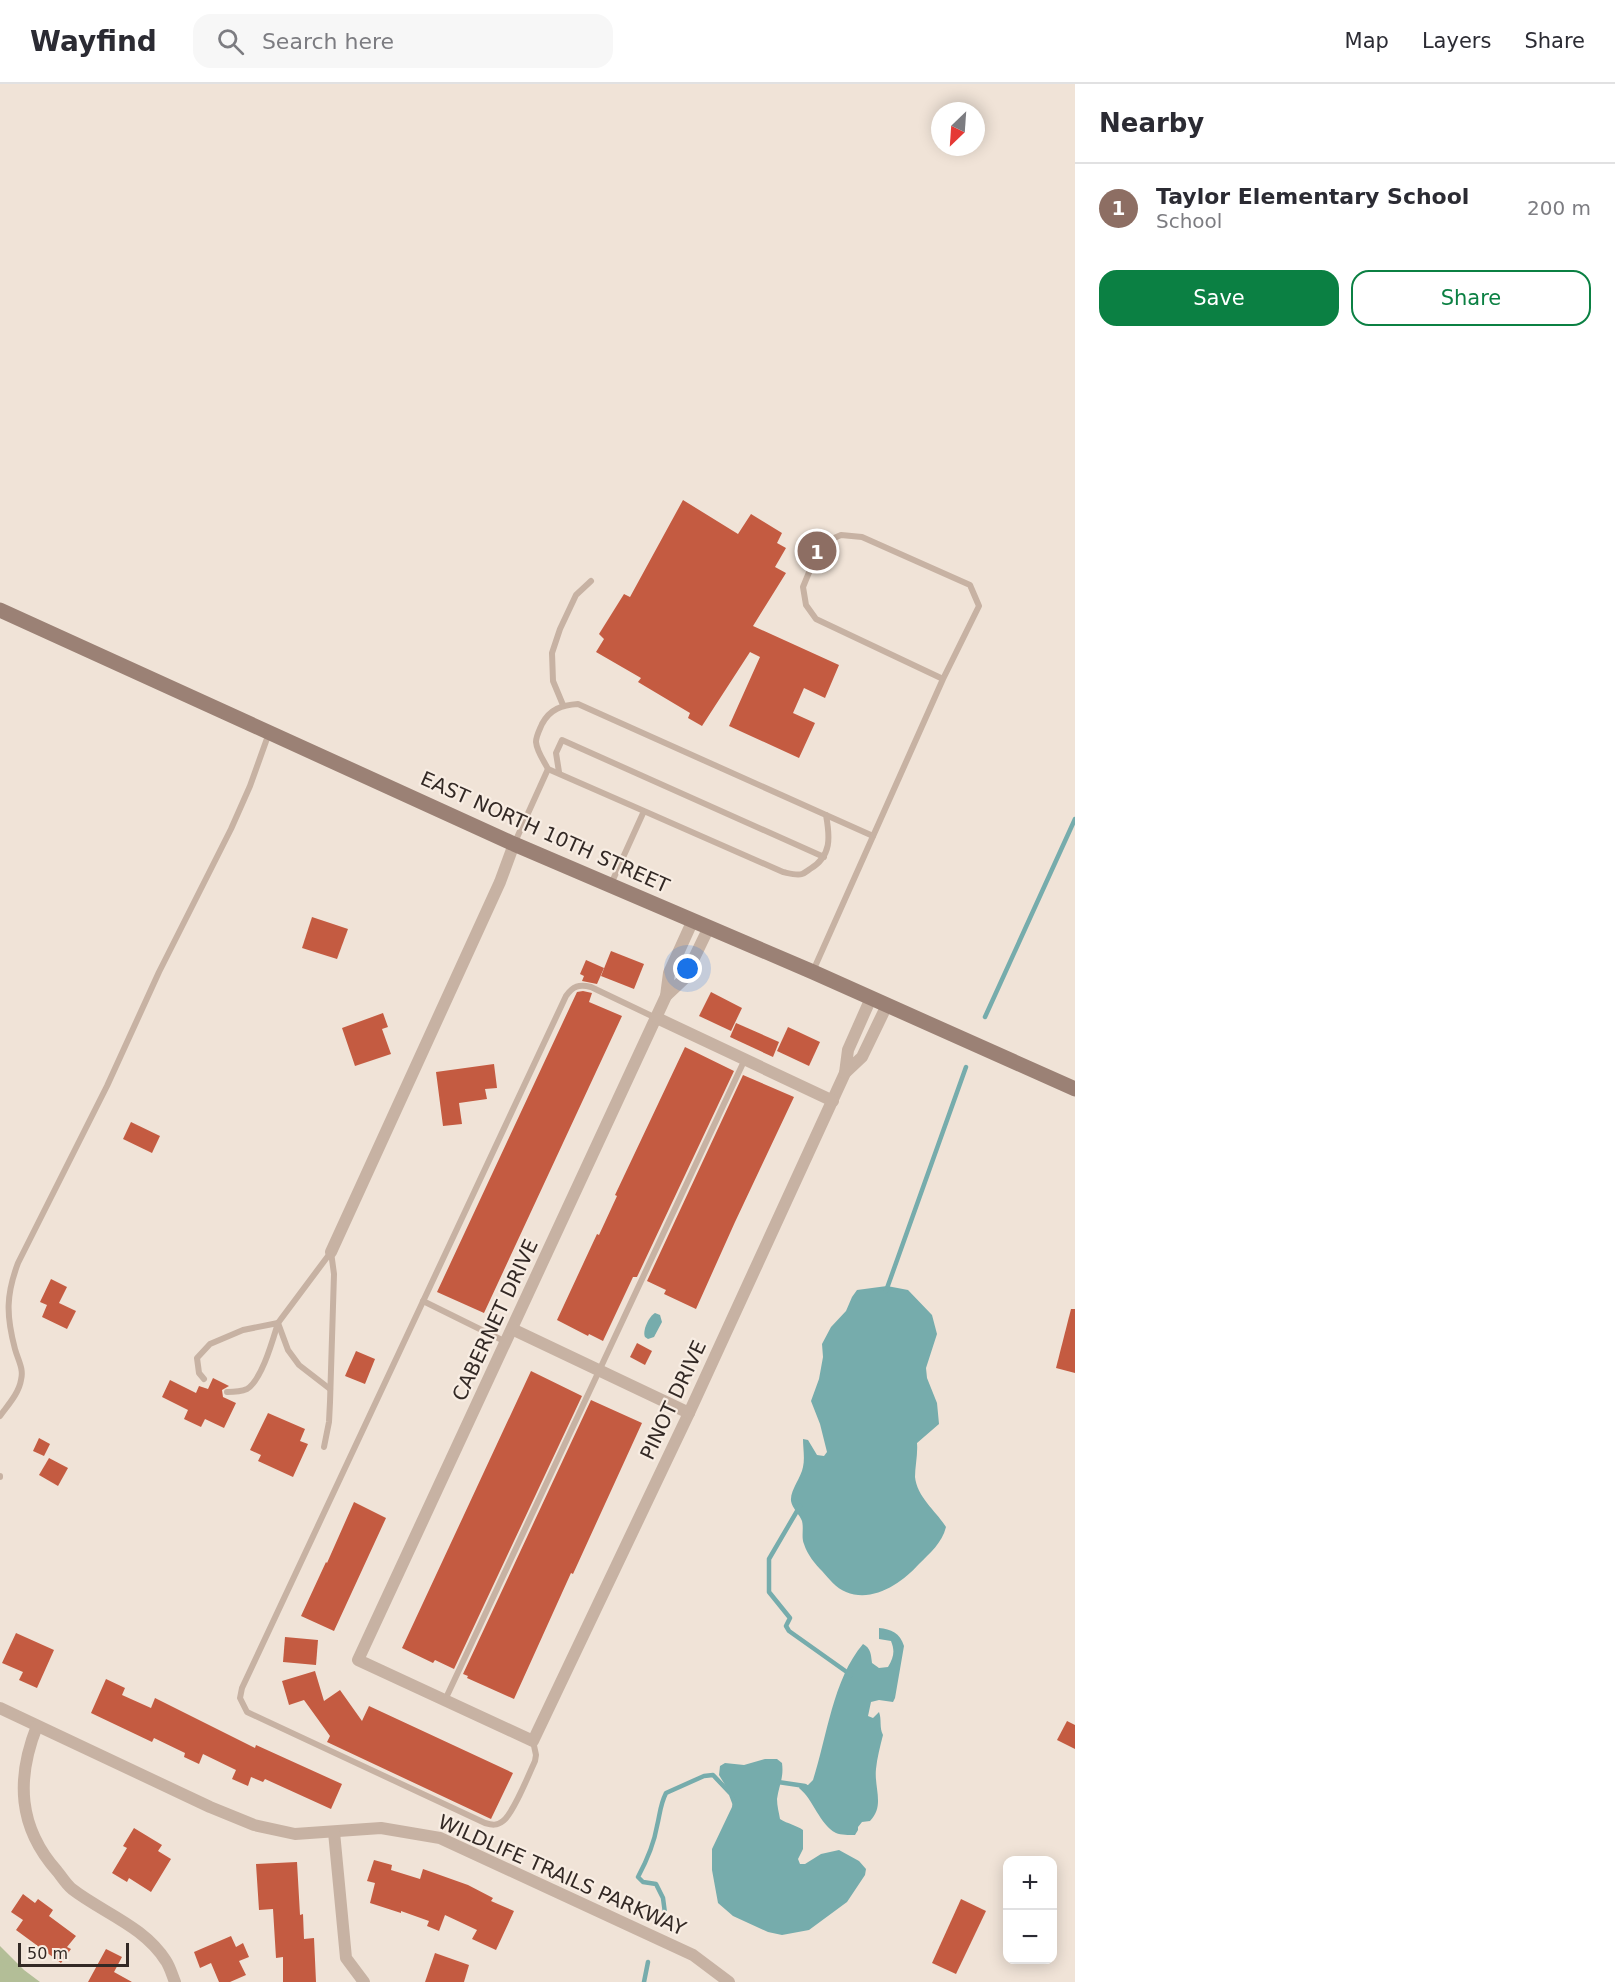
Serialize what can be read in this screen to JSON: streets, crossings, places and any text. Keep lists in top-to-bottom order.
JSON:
{
  "streets": {
    "main road": ["EAST NORTH 10TH STREET"],
    "street": ["CABERNET DRIVE", "PINOT DRIVE", "WILDLIFE TRAILS PARKWAY"]
  },
  "crossings": [
    ["EAST NORTH 10TH STREET", "CABERNET DRIVE"],
    ["EAST NORTH 10TH STREET", "PINOT DRIVE"]
  ],
  "scale_bar": "50 m",
  "north": "bottom left",
  "page": {
    "header": "Wayfind",
    "search": "Search here",
    "nav": ["Map", "Layers", "Share"],
    "heading": "Nearby",
    "list": [
      {
        "mark": "1",
        "name": "Taylor Elementary School",
        "note": "School",
        "value": "200 m"
      }
    ],
    "buttons": ["Save", "Share"],
    "pins": "1",
    "map_buttons": ["+", "−"],
    "scale": "50 m"
  }
}
